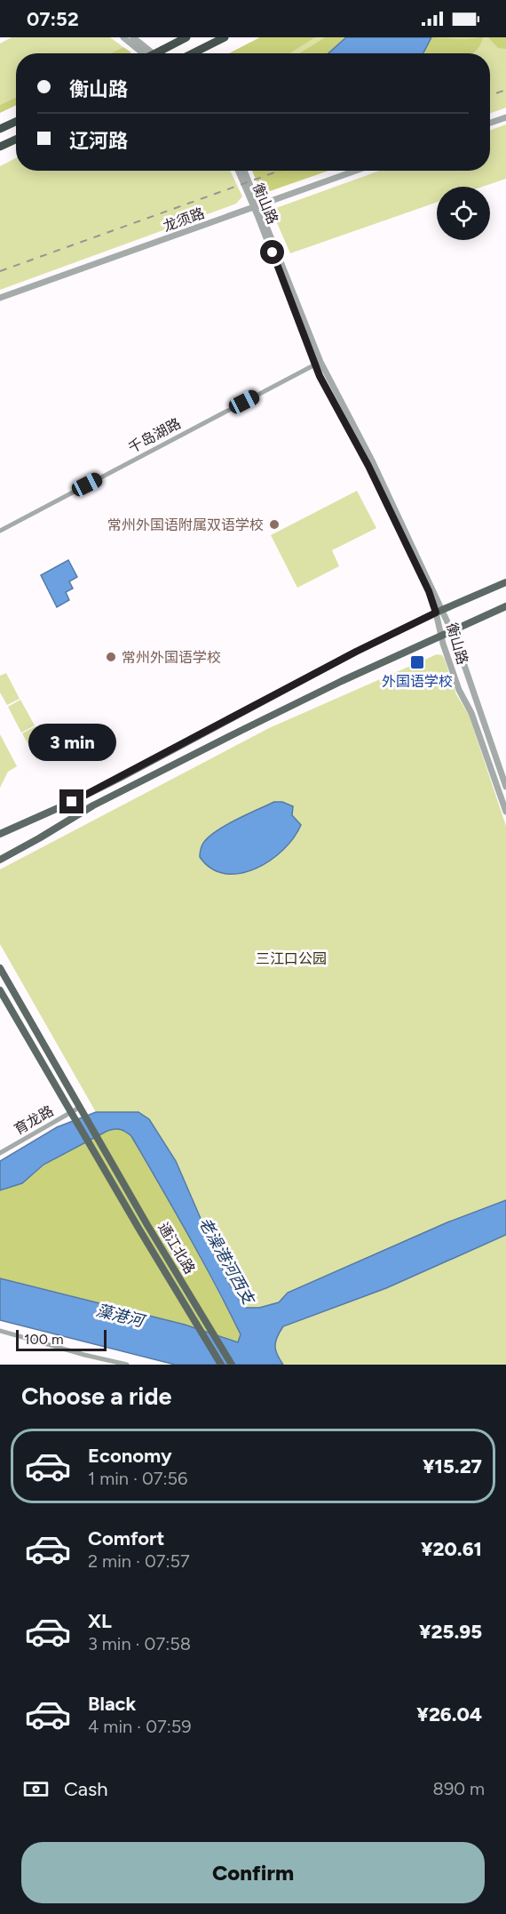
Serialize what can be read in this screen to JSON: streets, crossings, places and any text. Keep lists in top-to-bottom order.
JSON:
{
  "streets": {
    "main road": ["通江北路"],
    "street": [
      "衡山路",
      "龙须路",
      "千岛湖路",
      "育龙路"
    ]
  },
  "crossings": [
    ["衡山路", "龙须路"],
    ["衡山路", "千岛湖路"],
    ["育龙路", "通江北路"]
  ],
  "water": ["老澡港河西支", "藻港河"],
  "parks": ["三江口公园"],
  "places": {
    "other": ["常州外国语附属双语学校", "常州外国语学校"],
    "transit": ["外国语学校"]
  },
  "scale_bar": "100 m",
  "page": {
    "status": "07:52",
    "banner": ["衡山路", "辽河路"],
    "bubble": "3 min",
    "scale": "100 m",
    "heading": "Choose a ride",
    "list": [
      {
        "name": "Economy",
        "note": "1 min · 07:56",
        "value": "¥15.27"
      },
      {
        "name": "Comfort",
        "note": "2 min · 07:57",
        "value": "¥20.61"
      },
      {
        "name": "XL",
        "note": "3 min · 07:58",
        "value": "¥25.95"
      },
      {
        "name": "Black",
        "note": "4 min · 07:59",
        "value": "¥26.04"
      }
    ],
    "pay": ["Cash", "890 m"],
    "buttons": "Confirm"
  }
}
